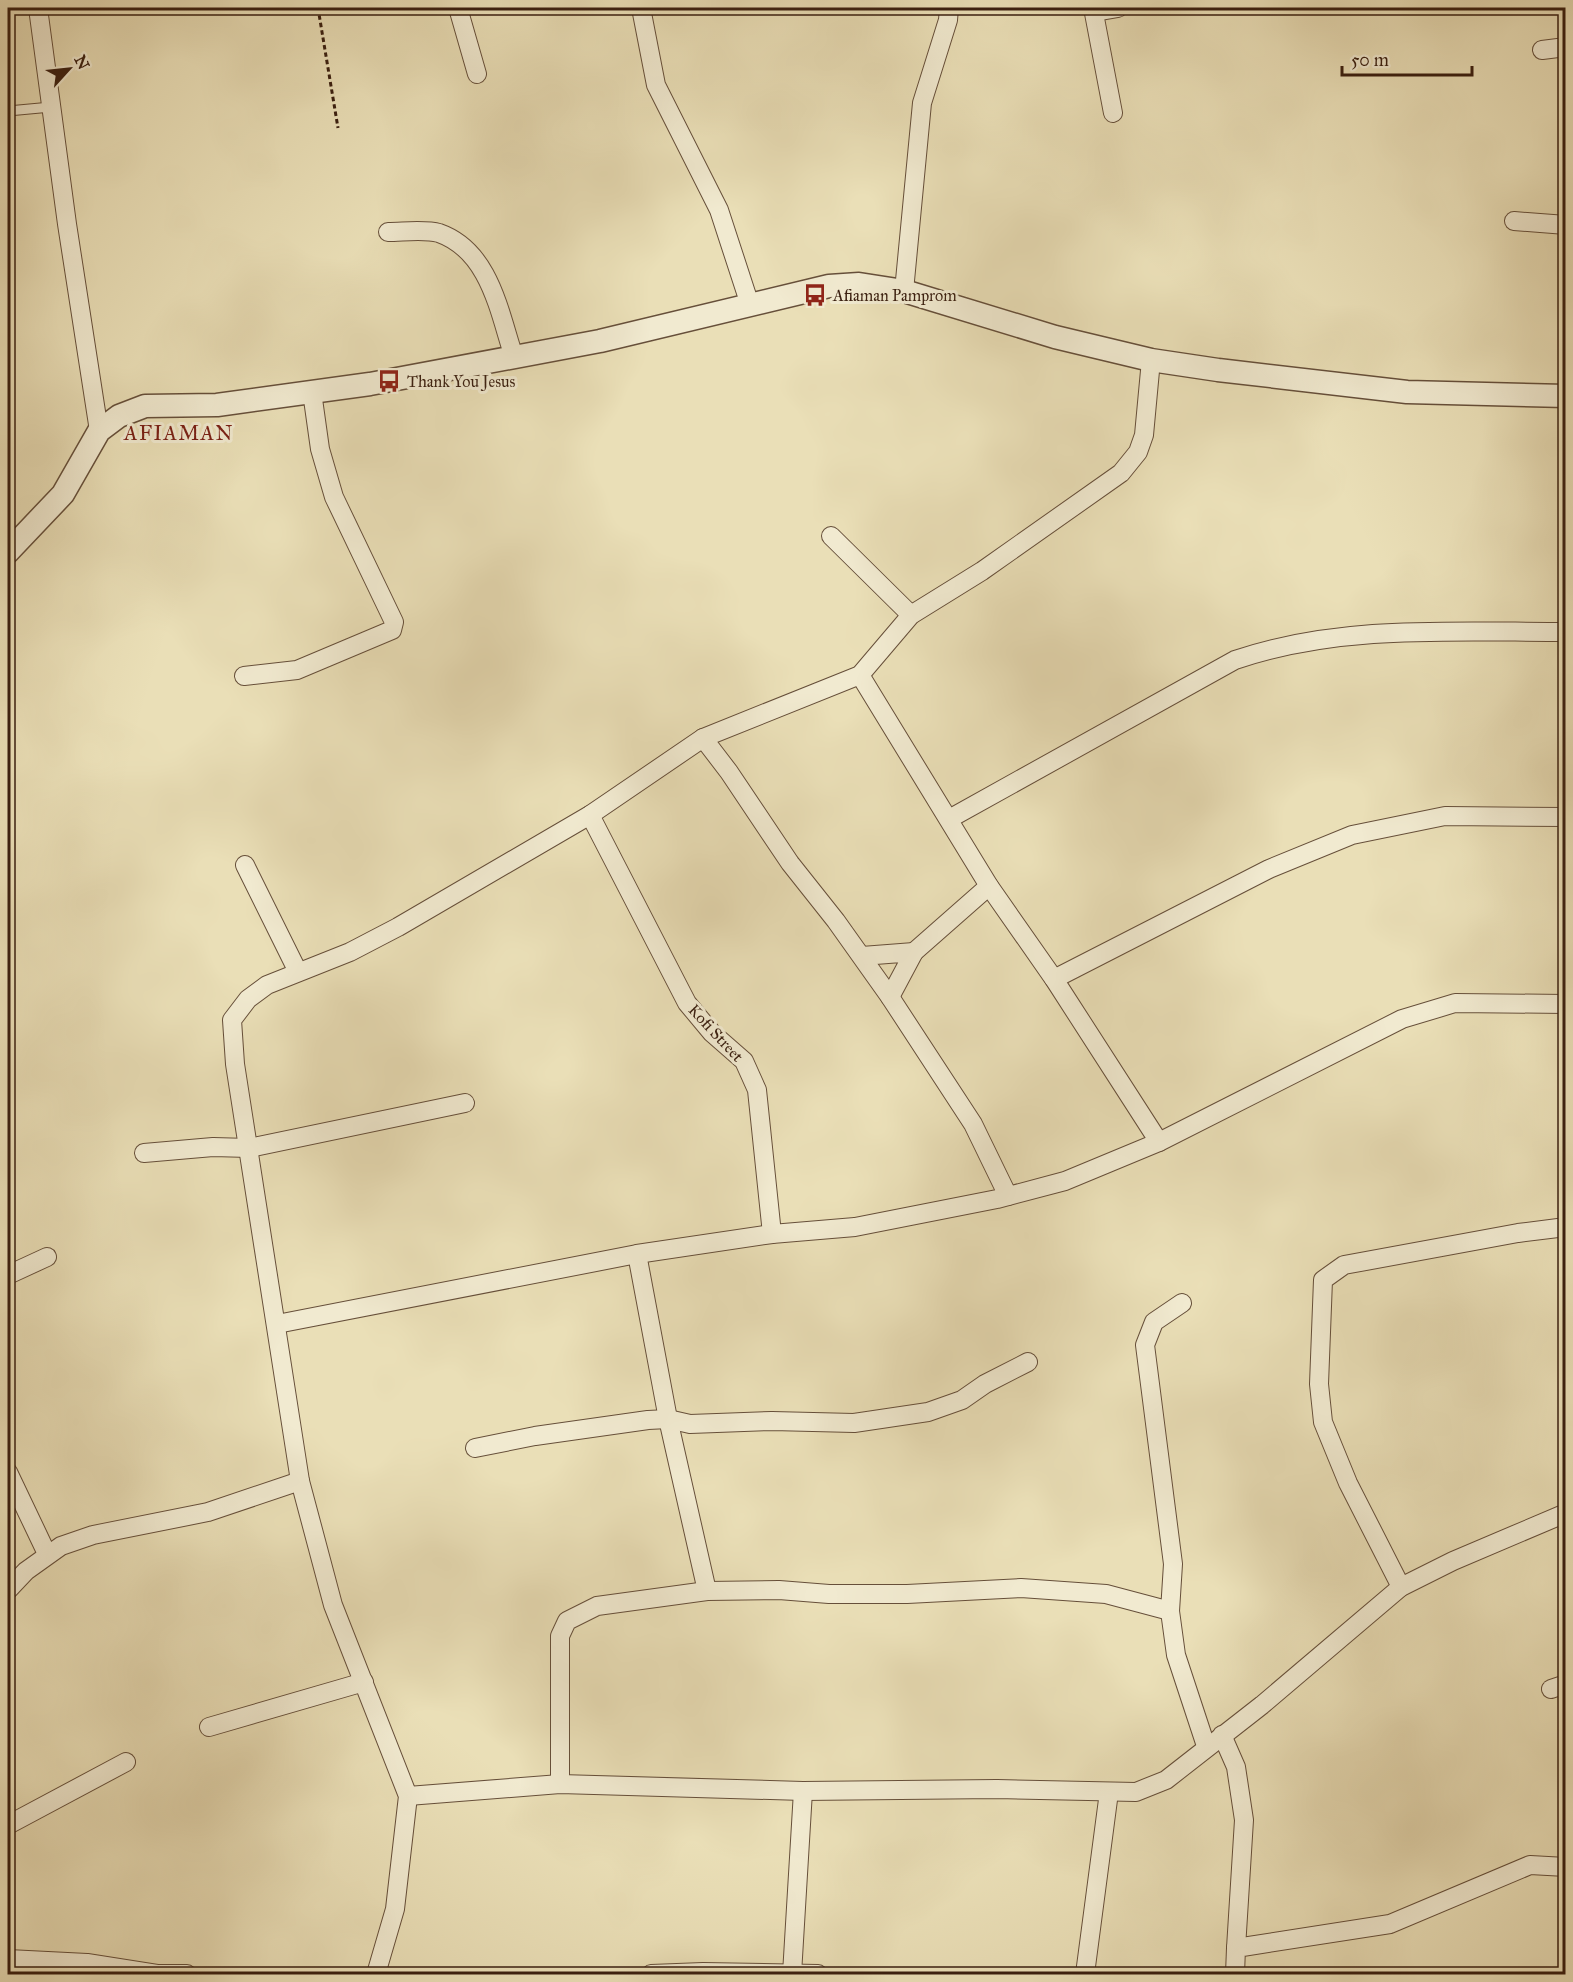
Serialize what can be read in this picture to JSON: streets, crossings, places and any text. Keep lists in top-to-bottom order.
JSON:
{
  "streets": {
    "street": ["Kofi Street"]
  },
  "districts": ["AFIAMAN"],
  "places": {
    "bus stop": ["Afiaman Pamprom", "Thank You Jesus"]
  },
  "scale_bar": "50 m",
  "north": "top right"
}
